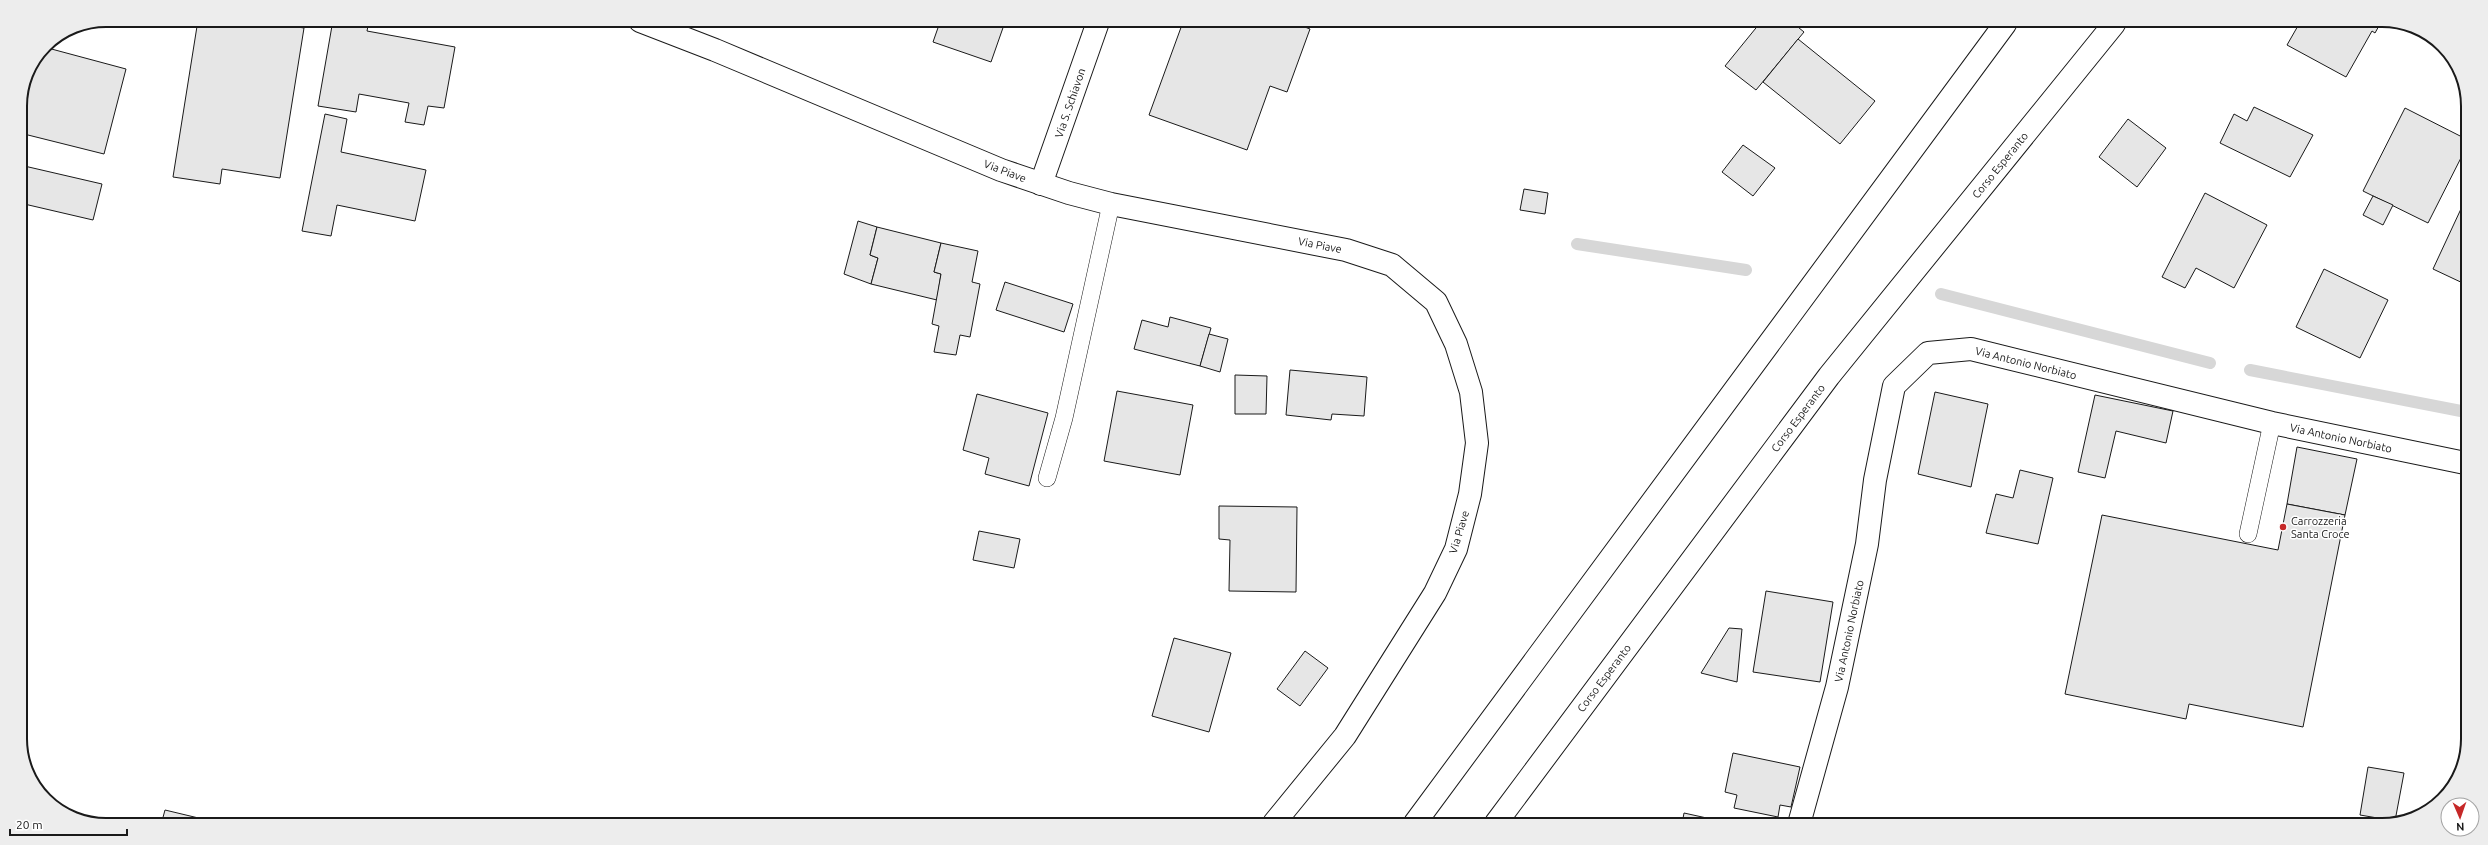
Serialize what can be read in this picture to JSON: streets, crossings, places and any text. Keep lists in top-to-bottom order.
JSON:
{
  "streets": {
    "main road": [
      "Via S. Schiavon",
      "Corso Esperanto",
      "Via Piave",
      "Via Antonio Norbiato"
    ]
  },
  "crossings": [
    ["Via S. Schiavon", "Via Piave"]
  ],
  "places": ["Carrozzeria Santa Croce"],
  "scale_bar": "20 m",
  "north": "bottom"
}
